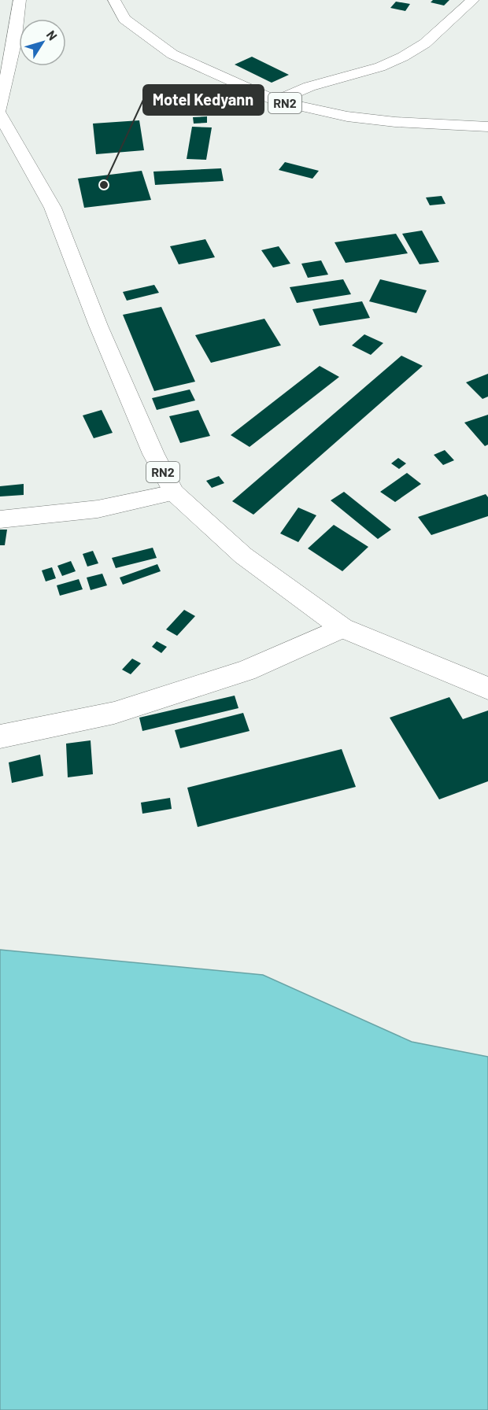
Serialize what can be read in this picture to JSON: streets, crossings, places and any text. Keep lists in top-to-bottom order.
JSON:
{
  "streets": {
    "main road": ["RN2"]
  },
  "places": ["Motel Kedyann"],
  "north": "top right"
}
